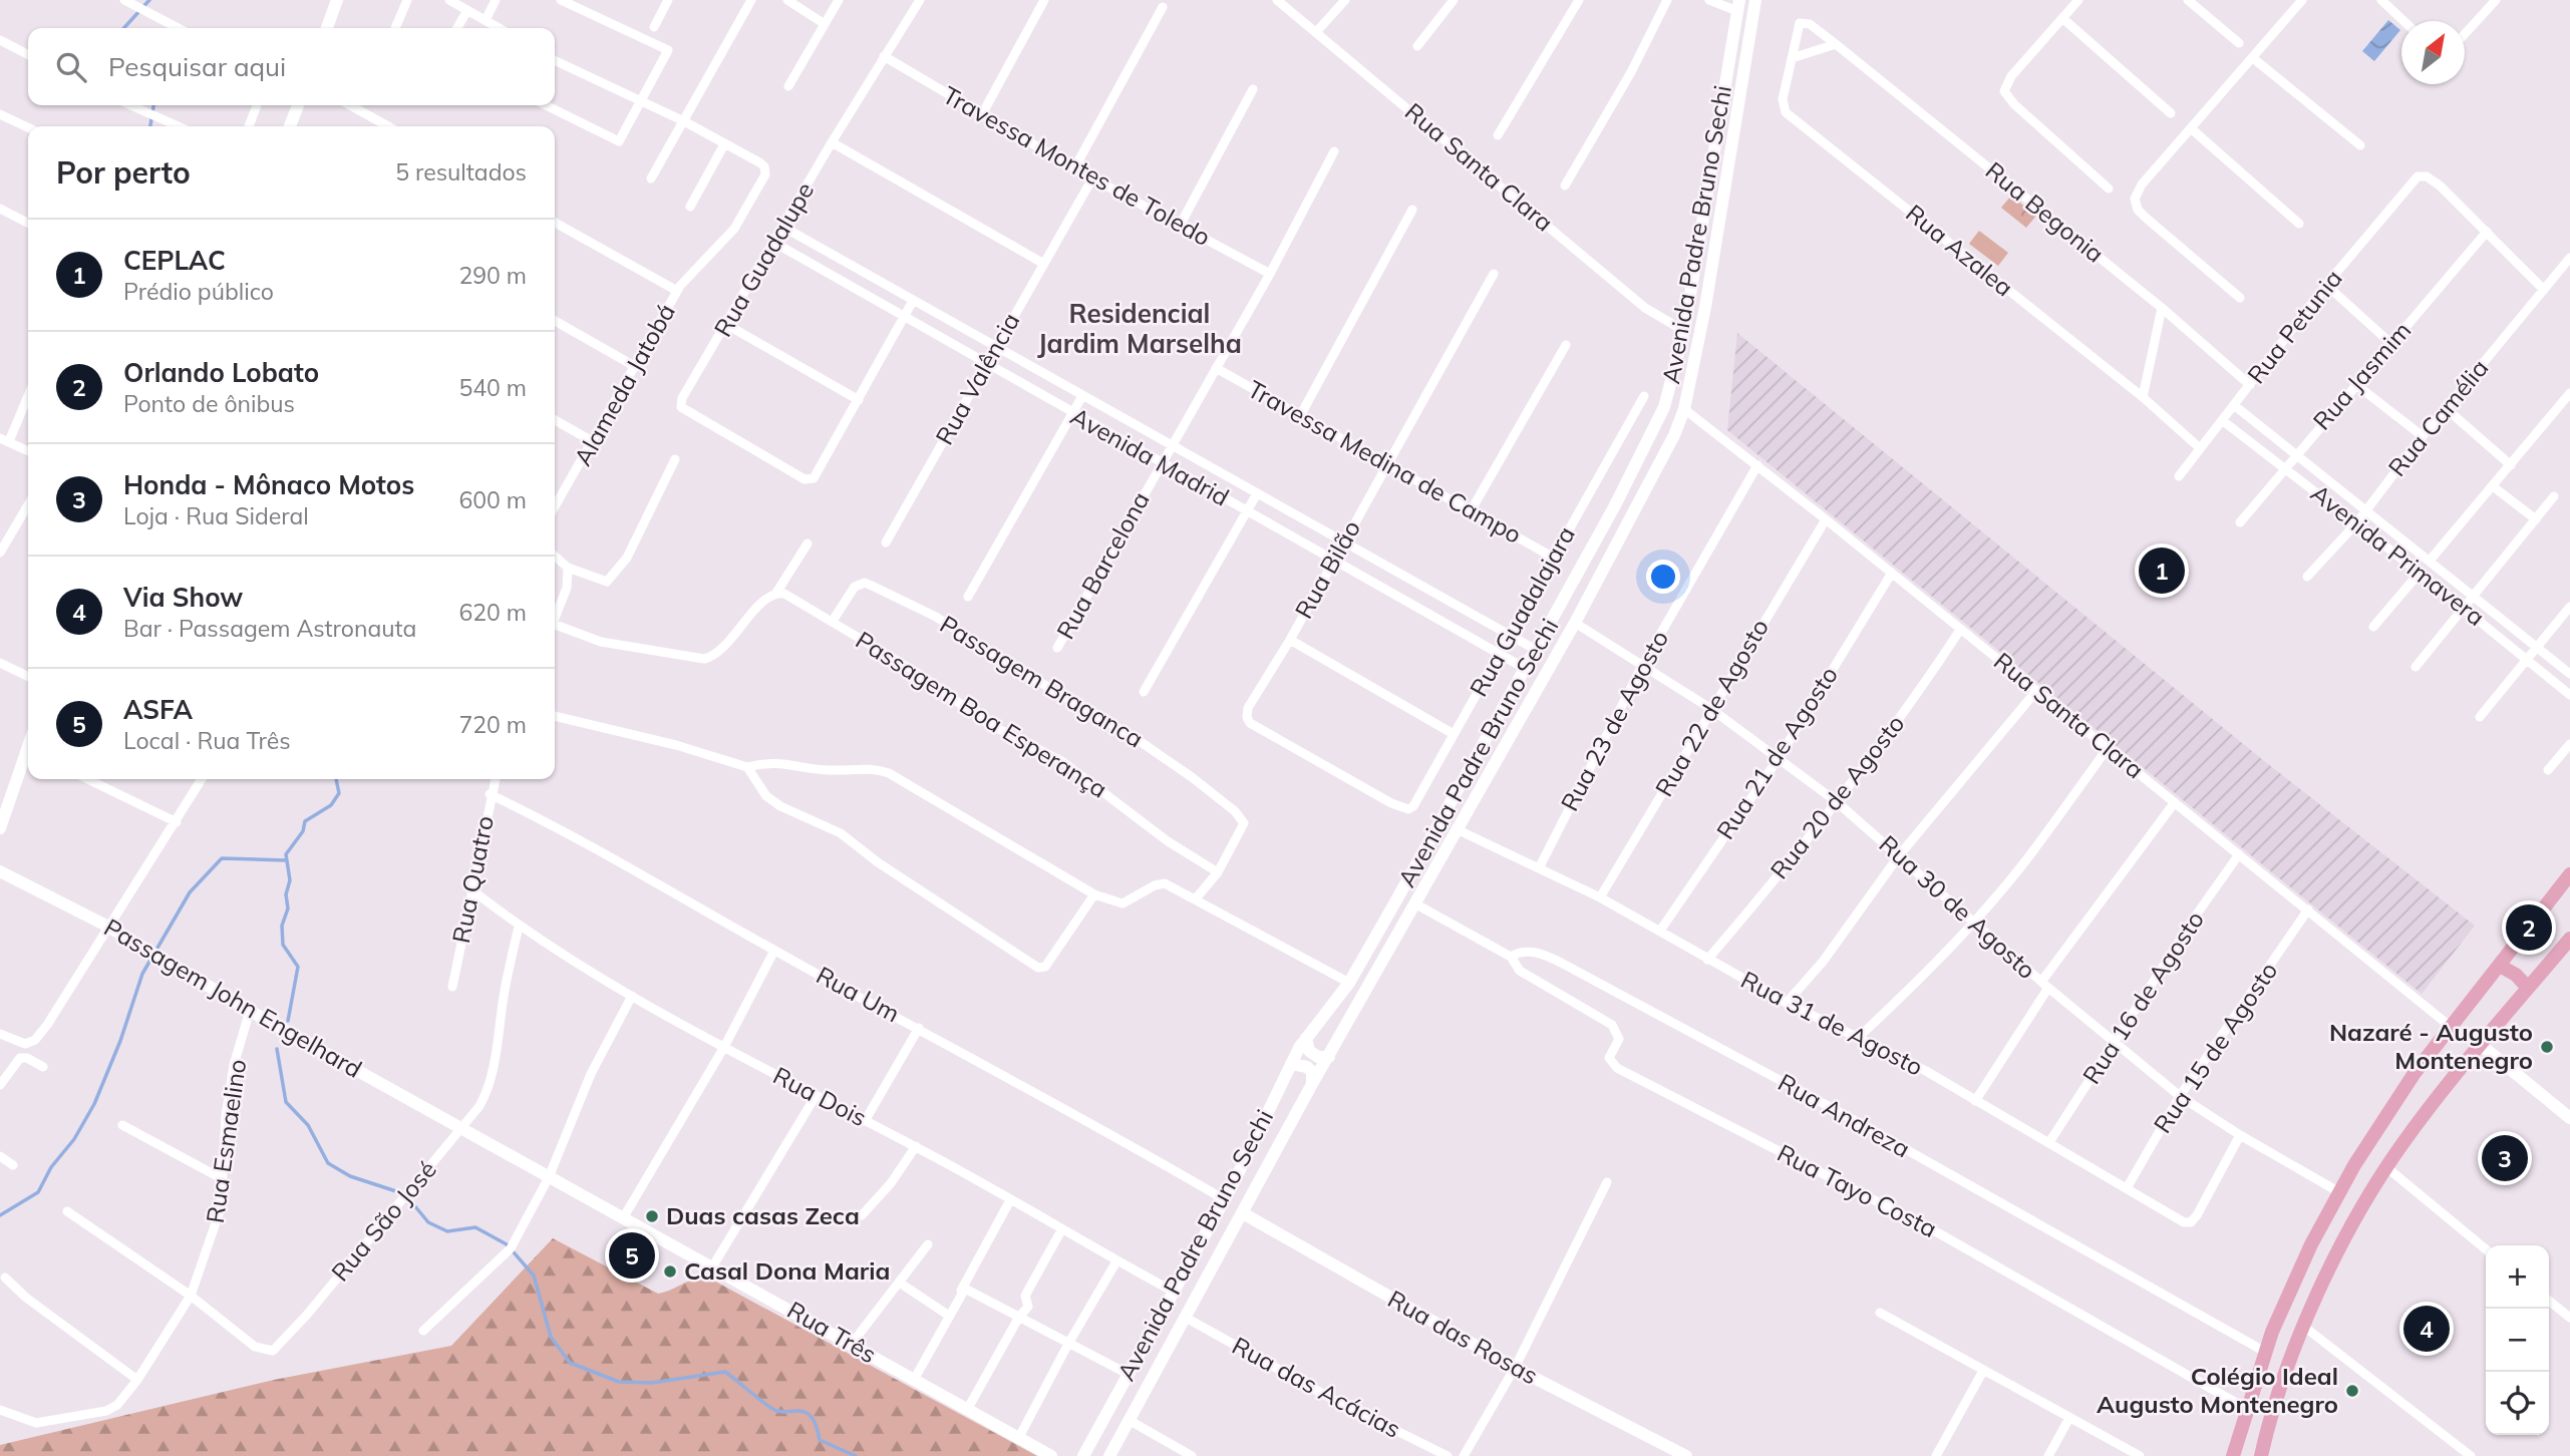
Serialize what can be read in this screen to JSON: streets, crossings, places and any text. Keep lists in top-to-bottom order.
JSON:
{
  "streets": {
    "main road": [
      "Avenida Padre Bruno Sechi",
      "Passagem John Engelhard",
      "Rua Três",
      "Rua das Rosas"
    ],
    "street": [
      "Travessa Montes de Toledo",
      "Rua Santa Clara",
      "Rua Begonia",
      "Rua Azalea",
      "Rua Guadalupe",
      "Rua Petunia",
      "Rua Jasmim",
      "Rua Valência",
      "Alameda Jatobá",
      "Rua Camélia",
      "Avenida Madrid",
      "Travessa Medina de Campo",
      "Avenida Primavera",
      "Rua Barcelona",
      "Rua Bilão",
      "Rua Guadalajara",
      "Passagem Braganca",
      "Rua 22 de Agosto",
      "Passagem Boa Esperança",
      "Rua 23 de Agosto",
      "Rua 21 de Agosto",
      "Rua 20 de Agosto",
      "Rua Quatro",
      "Rua 30 de Agosto",
      "Rua Um",
      "Rua 16 de Agosto",
      "Rua 31 de Agosto",
      "Rua 15 de Agosto",
      "Rua Dois",
      "Rua Andreza",
      "Rua Esmaelino",
      "Rua Tayo Costa",
      "Rua São José",
      "Rua das Acácias"
    ]
  },
  "crossings": [
    ["Travessa Montes de Toledo", "Rua Guadalupe"],
    ["Travessa Montes de Toledo", "Rua Valência"],
    ["Travessa Montes de Toledo", "Rua Barcelona"],
    ["Rua Santa Clara", "Avenida Padre Bruno Sechi"],
    ["Rua Santa Clara", "Rua 22 de Agosto"],
    ["Rua Santa Clara", "Rua 23 de Agosto"],
    ["Rua Santa Clara", "Rua 21 de Agosto"],
    ["Rua Santa Clara", "Rua 20 de Agosto"],
    ["Rua Santa Clara", "Rua 16 de Agosto"],
    ["Rua Santa Clara", "Rua 15 de Agosto"],
    ["Rua Begonia", "Rua Azalea"],
    ["Rua Begonia", "Rua Petunia"],
    ["Avenida Padre Bruno Sechi", "Avenida Madrid"],
    ["Avenida Padre Bruno Sechi", "Rua 30 de Agosto"],
    ["Avenida Padre Bruno Sechi", "Rua Um"],
    ["Avenida Padre Bruno Sechi", "Rua 31 de Agosto"],
    ["Avenida Padre Bruno Sechi", "Rua Dois"],
    ["Avenida Padre Bruno Sechi", "Rua das Rosas"],
    ["Avenida Padre Bruno Sechi", "Rua das Acácias"],
    ["Rua Azalea", "Rua Petunia"],
    ["Rua Guadalupe", "Avenida Madrid"],
    ["Rua Petunia", "Rua Jasmim"],
    ["Rua Petunia", "Avenida Primavera"],
    ["Rua Jasmim", "Avenida Primavera"],
    ["Rua Valência", "Avenida Madrid"],
    ["Rua Camélia", "Avenida Primavera"],
    ["Avenida Madrid", "Rua Barcelona"],
    ["Avenida Madrid", "Rua Bilão"],
    ["Avenida Madrid", "Rua Guadalajara"],
    ["Travessa Medina de Campo", "Rua Barcelona"],
    ["Travessa Medina de Campo", "Rua Bilão"],
    ["Travessa Medina de Campo", "Rua Guadalajara"],
    ["Rua Bilão", "Rua Guadalajara"],
    ["Passagem Braganca", "Passagem Boa Esperança"],
    ["Rua 22 de Agosto", "Rua 30 de Agosto"],
    ["Rua 22 de Agosto", "Rua 31 de Agosto"],
    ["Rua 23 de Agosto", "Rua 30 de Agosto"],
    ["Rua 23 de Agosto", "Rua 31 de Agosto"],
    ["Rua 21 de Agosto", "Rua 30 de Agosto"],
    ["Rua 21 de Agosto", "Rua 31 de Agosto"],
    ["Rua 20 de Agosto", "Rua 30 de Agosto"],
    ["Rua 20 de Agosto", "Rua 31 de Agosto"],
    ["Rua Quatro", "Rua Um"],
    ["Rua Quatro", "Rua Dois"],
    ["Rua 30 de Agosto", "Rua 16 de Agosto"],
    ["Rua 30 de Agosto", "Rua 31 de Agosto"],
    ["Rua 30 de Agosto", "Rua 15 de Agosto"],
    ["Rua 16 de Agosto", "Rua 31 de Agosto"],
    ["Passagem John Engelhard", "Rua Esmaelino"],
    ["Passagem John Engelhard", "Rua São José"],
    ["Passagem John Engelhard", "Rua Três"],
    ["Rua 31 de Agosto", "Rua 15 de Agosto"],
    ["Rua Dois", "Rua São José"],
    ["Rua Andreza", "Rua Tayo Costa"],
    ["Rua Esmaelino", "Rua São José"],
    ["Rua São José", "Rua Três"]
  ],
  "districts": ["Residencial Jardim Marselha"],
  "places": [
    "Nazaré - Augusto Montenegro",
    "Duas casas Zeca",
    "Casal Dona Maria",
    "Colégio Ideal Augusto Montenegro"
  ],
  "north": "top right",
  "page": {
    "search": "Pesquisar aqui",
    "heading": ["Por perto", "5 resultados"],
    "list": [
      {
        "mark": "1",
        "name": "CEPLAC",
        "note": "Prédio público",
        "value": "290 m"
      },
      {
        "mark": "2",
        "name": "Orlando Lobato",
        "note": "Ponto de ônibus",
        "value": "540 m"
      },
      {
        "mark": "3",
        "name": "Honda - Mônaco Motos",
        "note": "Loja · Rua Sideral",
        "value": "600 m"
      },
      {
        "mark": "4",
        "name": "Via Show",
        "note": "Bar · Passagem Astronauta",
        "value": "620 m"
      },
      {
        "mark": "5",
        "name": "ASFA",
        "note": "Local · Rua Três",
        "value": "720 m"
      }
    ],
    "pins": [
      "1",
      "2",
      "3",
      "5",
      "4"
    ],
    "map_buttons": ["+", "−"]
  }
}
